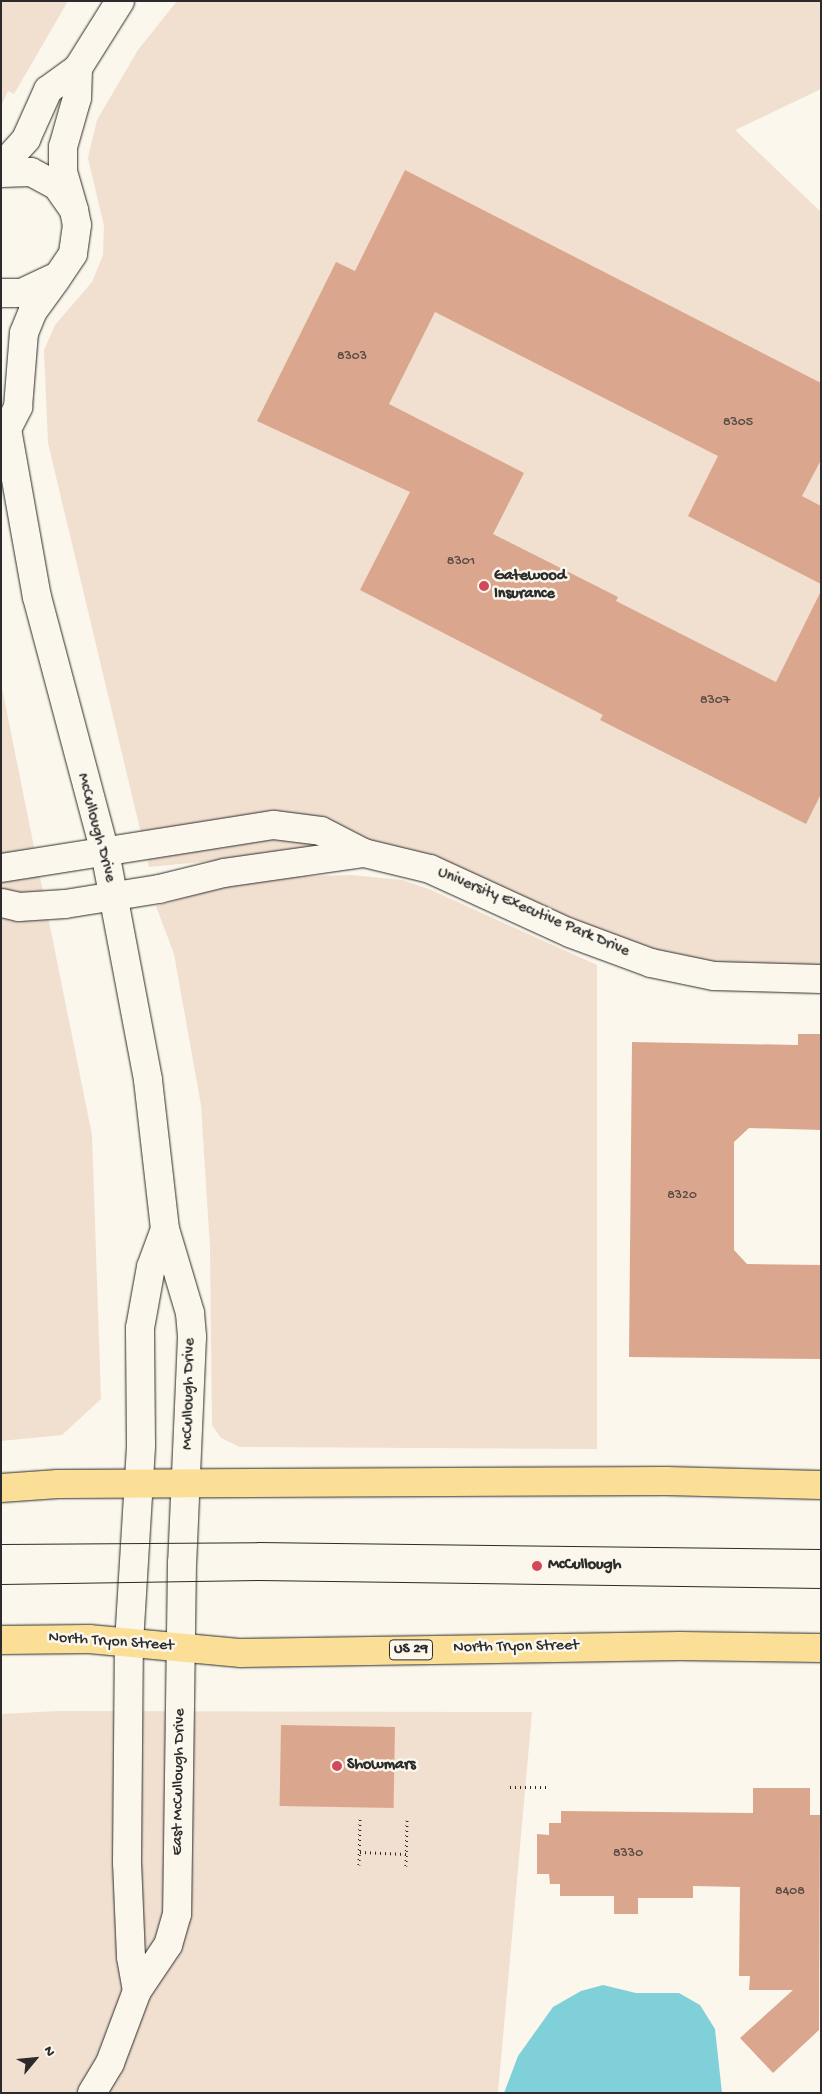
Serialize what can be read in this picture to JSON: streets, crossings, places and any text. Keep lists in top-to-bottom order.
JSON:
{
  "streets": {
    "main road": ["North Tryon Street", "US 29"],
    "street": ["McCullough Drive", "University Executive Park Drive", "East McCullough Drive"]
  },
  "crossings": [
    ["McCullough Drive", "University Executive Park Drive"],
    ["McCullough Drive", "East McCullough Drive"],
    ["North Tryon Street", "East McCullough Drive"]
  ],
  "places": ["Gatewood Insurance", "McCullough", "Showmars"],
  "house_numbers": [
    "8303",
    "8305",
    "8301",
    "8307",
    "8320",
    "8330",
    "8408"
  ],
  "north": "top right"
}
